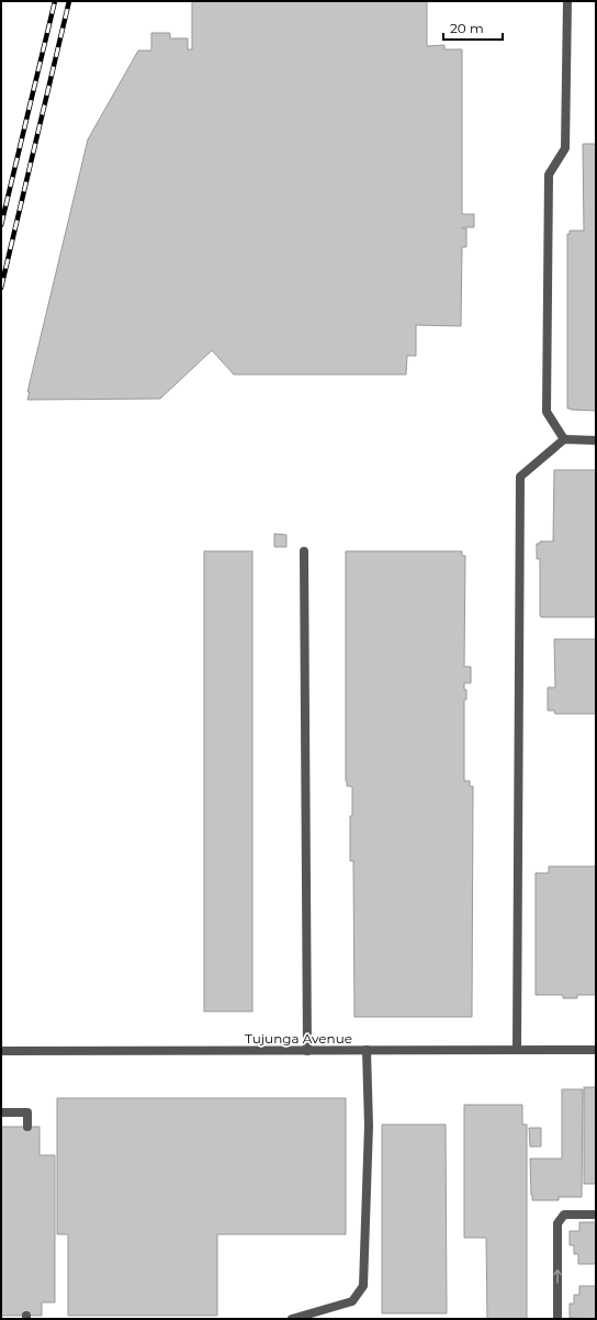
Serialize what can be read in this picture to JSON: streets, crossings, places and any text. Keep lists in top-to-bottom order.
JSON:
{
  "streets": {
    "street": ["Tujunga Avenue"]
  },
  "scale_bar": "20 m"
}
